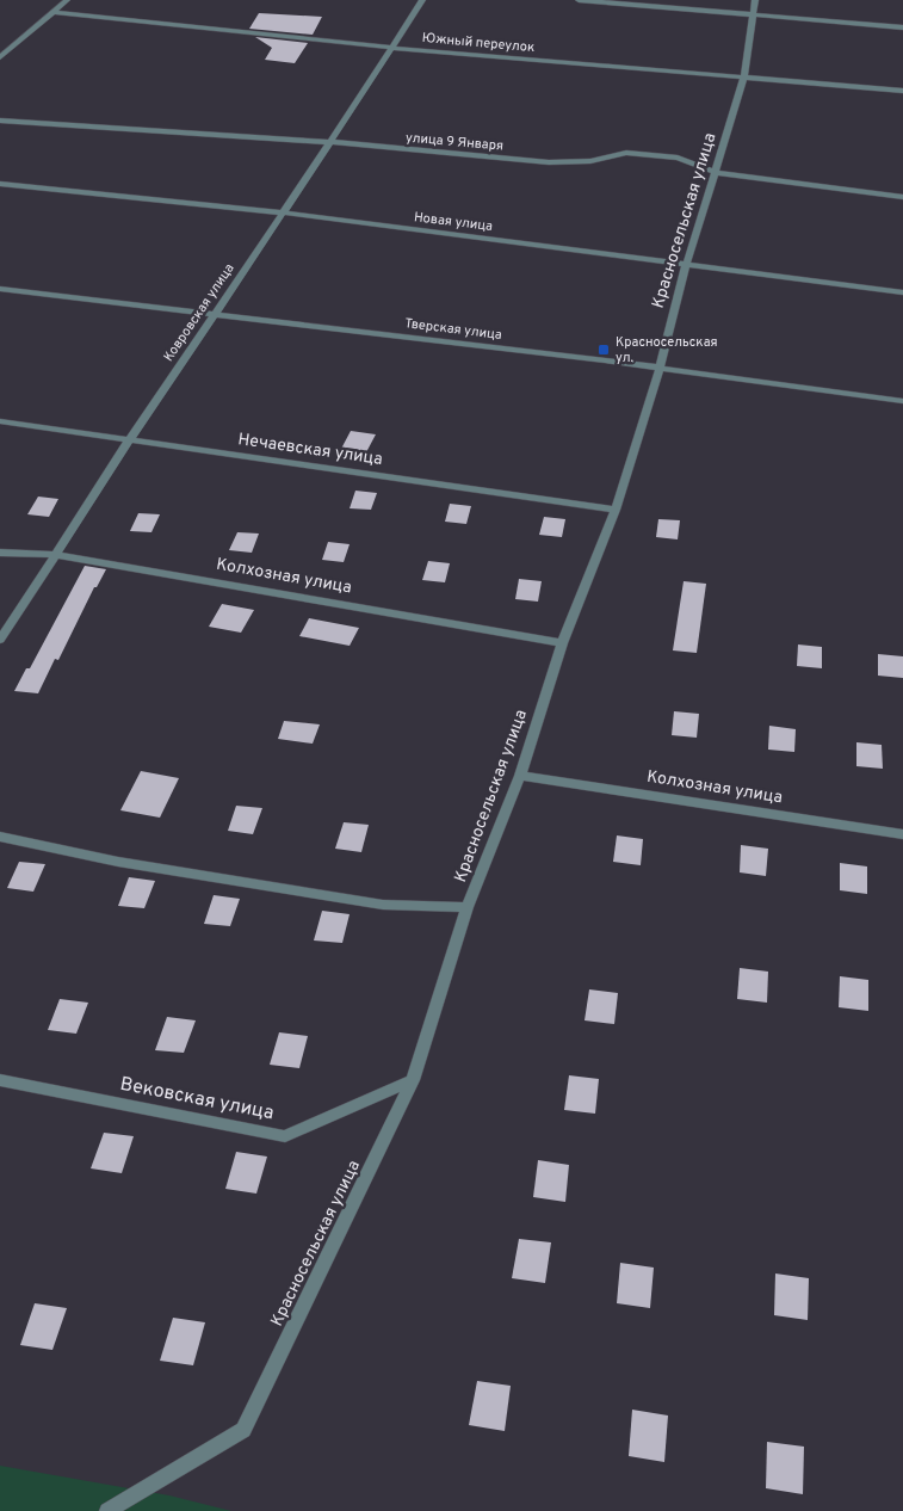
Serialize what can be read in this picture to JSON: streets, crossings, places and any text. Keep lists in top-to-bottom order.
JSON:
{
  "streets": {
    "street": [
      "Южный переулок",
      "улица 9 Января",
      "Красносельская улица",
      "Новая улица",
      "Ковровская улица",
      "Тверская улица",
      "Нечаевская улица",
      "Колхозная улица",
      "Вековская улица"
    ]
  },
  "crossings": [
    ["Южный переулок", "Красносельская улица"],
    ["Южный переулок", "Ковровская улица"],
    ["улица 9 Января", "Красносельская улица"],
    ["улица 9 Января", "Ковровская улица"],
    ["Красносельская улица", "Новая улица"],
    ["Красносельская улица", "Тверская улица"],
    ["Красносельская улица", "Нечаевская улица"],
    ["Красносельская улица", "Колхозная улица"],
    ["Красносельская улица", "Вековская улица"],
    ["Новая улица", "Ковровская улица"],
    ["Ковровская улица", "Тверская улица"],
    ["Ковровская улица", "Нечаевская улица"],
    ["Ковровская улица", "Колхозная улица"]
  ],
  "places": {
    "transit": ["Красносельская ул."]
  }
}
